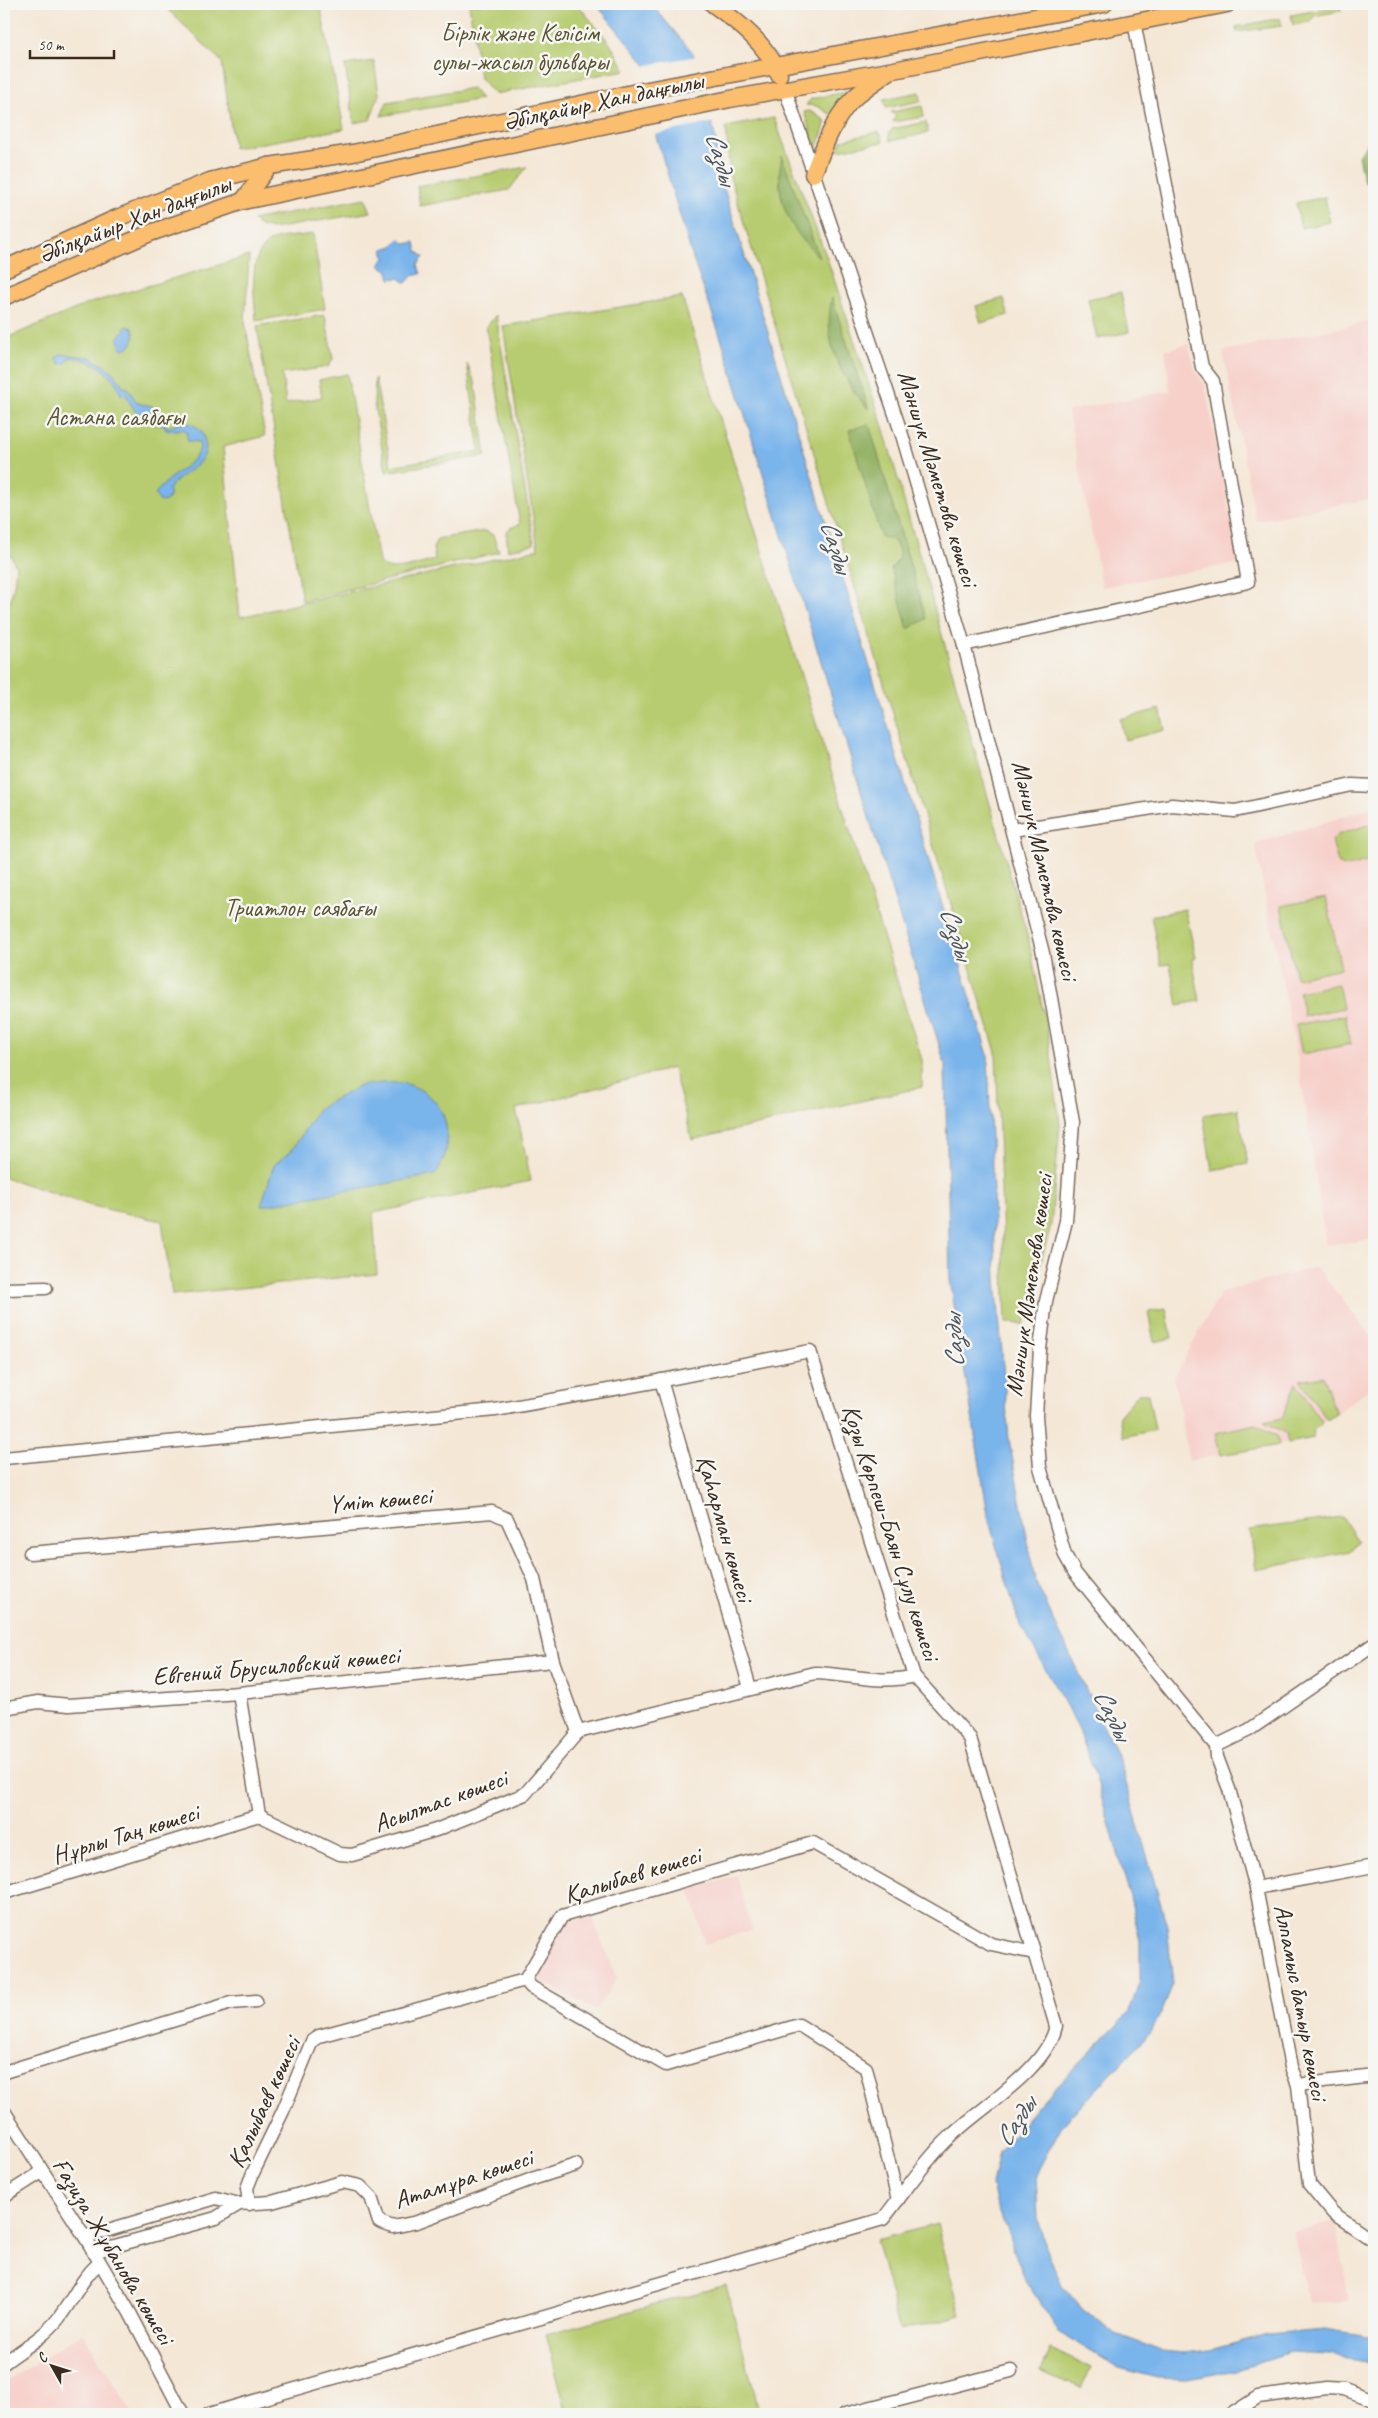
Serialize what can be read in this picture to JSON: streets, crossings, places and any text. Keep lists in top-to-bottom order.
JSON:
{
  "streets": {
    "main road": ["Әбілқайыр Хан даңғылы", "Мәншүк Мәметова көшесі"],
    "street": [
      "Үміт көшесі",
      "Қаһарман көшесі",
      "Қозы Көрпеш-Баян Сұлу көшесі",
      "Евгений Брусиловский көшесі",
      "Асылтас көшесі",
      "Нұрлы Таң көшесі",
      "Қалыбаев көшесі",
      "Алпамыс батыр көшесі",
      "Атамұра көшесі",
      "Ғазиза Жұбанова көшесі"
    ]
  },
  "crossings": [
    ["Әбілқайыр Хан даңғылы", "Мәншүк Мәметова көшесі"],
    ["Мәншүк Мәметова көшесі", "Алпамыс батыр көшесі"],
    ["Үміт көшесі", "Евгений Брусиловский көшесі"],
    ["Үміт көшесі", "Асылтас көшесі"],
    ["Қаһарман көшесі", "Қозы Көрпеш-Баян Сұлу көшесі"],
    ["Қозы Көрпеш-Баян Сұлу көшесі", "Қалыбаев көшесі"],
    ["Асылтас көшесі", "Нұрлы Таң көшесі"],
    ["Қалыбаев көшесі", "Атамұра көшесі"],
    ["Атамұра көшесі", "Ғазиза Жұбанова көшесі"]
  ],
  "water": ["Сазды"],
  "parks": ["Бірлік және Келісім сулы-жасыл бульвары", "Астана саябағы", "Триатлон саябағы"],
  "scale_bar": "50 m",
  "north": "top left"
}
